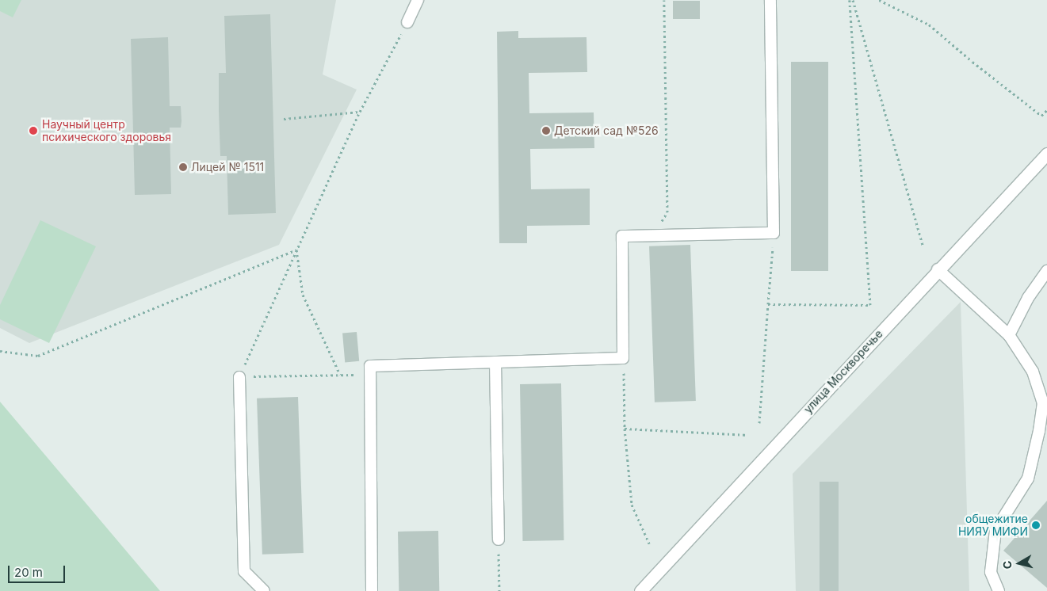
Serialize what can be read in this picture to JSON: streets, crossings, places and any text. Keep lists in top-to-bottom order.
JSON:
{
  "streets": {
    "main road": ["улица Москворечье"]
  },
  "places": [
    "Научный центр психического здоровья",
    "Детский сад №526",
    "Лицей № 1511",
    "общежитие НИЯУ МИФИ"
  ],
  "scale_bar": "20 m",
  "north": "left"
}
